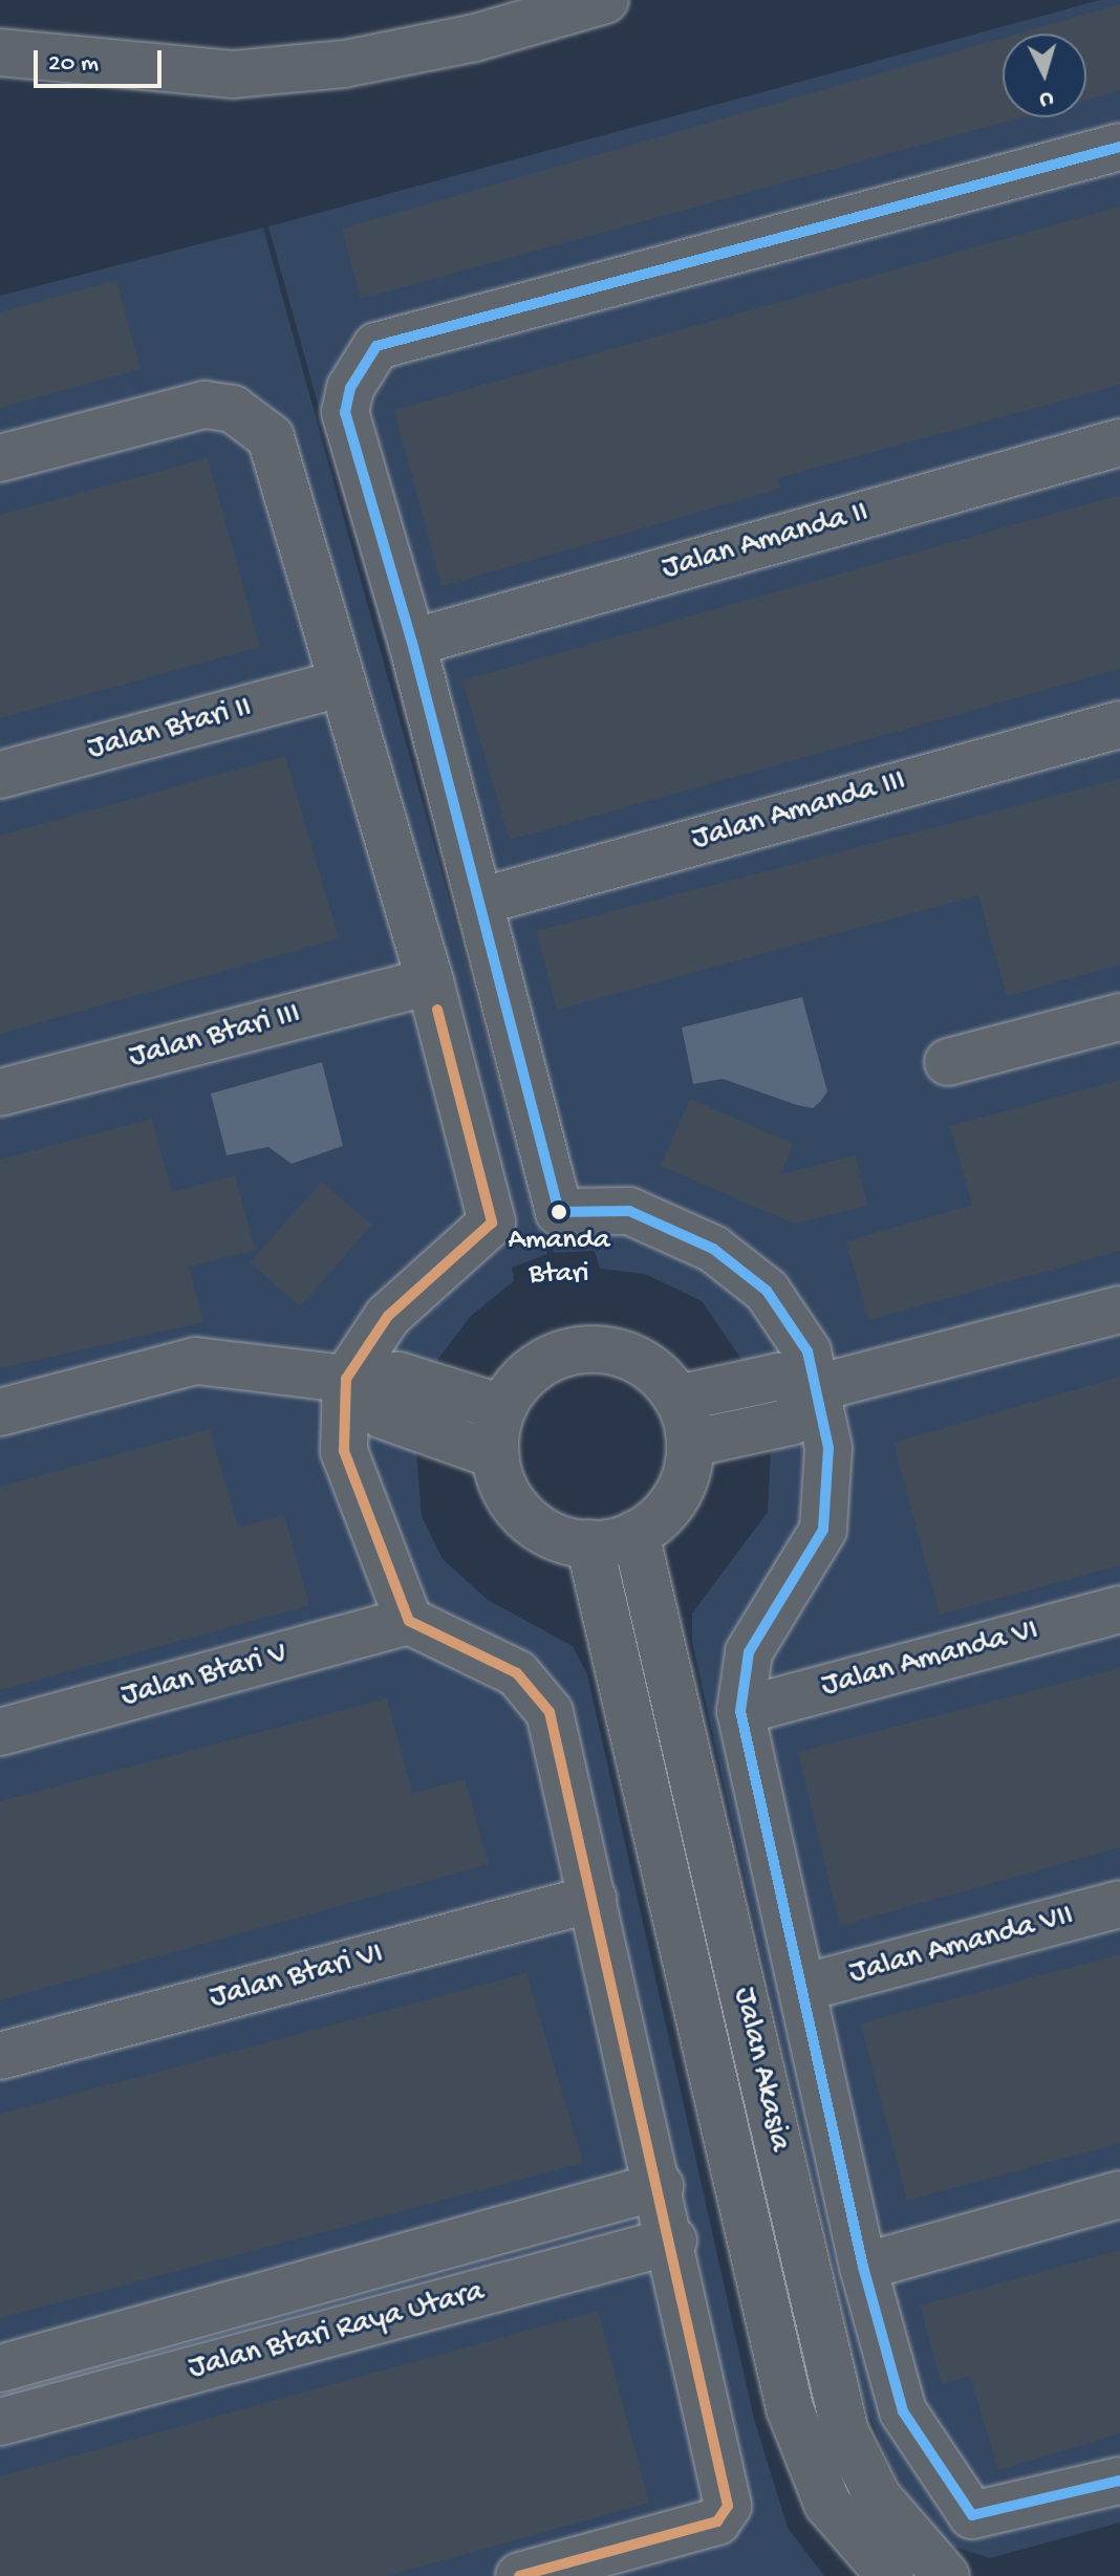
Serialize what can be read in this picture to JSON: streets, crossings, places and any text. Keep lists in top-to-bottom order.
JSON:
{
  "streets": {
    "street": [
      "Jalan Amanda II",
      "Jalan Btari II",
      "Jalan Amanda III",
      "Jalan Btari III",
      "Jalan Amanda VI",
      "Jalan Btari V",
      "Jalan Amanda VII",
      "Jalan Btari VI",
      "Jalan Akasia",
      "Jalan Btari Raya Utara"
    ]
  },
  "places": ["Amanda Btari"],
  "scale_bar": "20 m",
  "north": "bottom"
}
